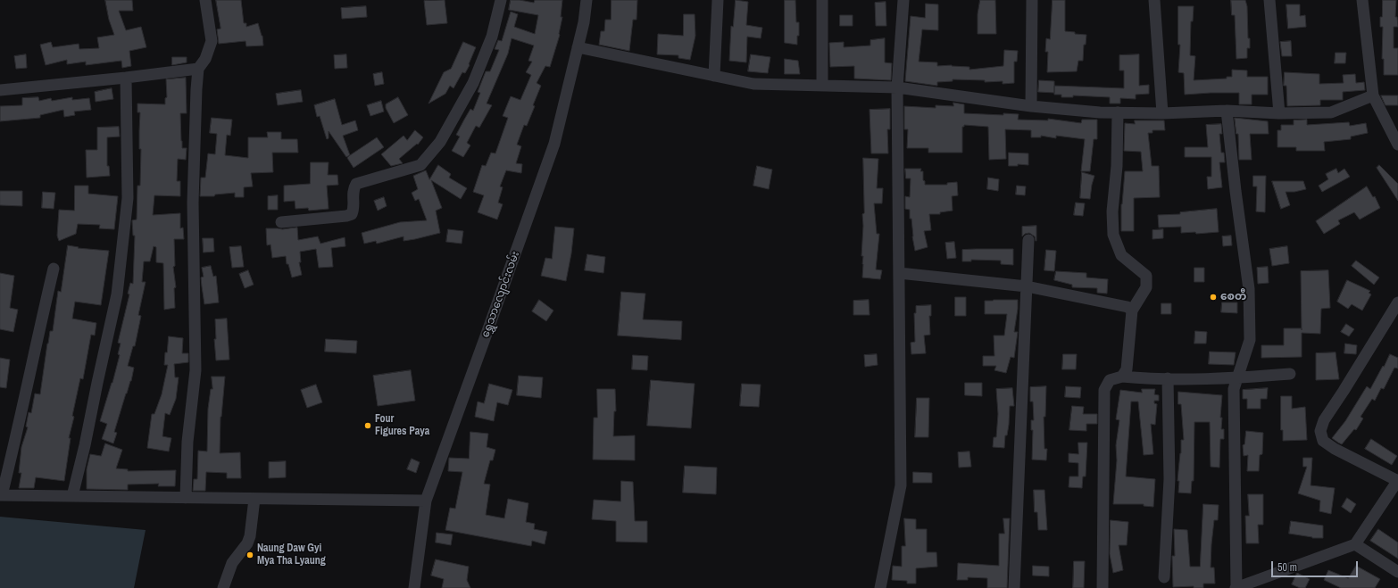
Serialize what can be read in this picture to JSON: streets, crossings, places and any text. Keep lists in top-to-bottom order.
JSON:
{
  "streets": {
    "street": ["ရွှေသာလျောင်းလမ်း"]
  },
  "places": ["စေတီ", "Four Figures Paya", "Naung Daw Gyi Mya Tha Lyaung"],
  "scale_bar": "50 m"
}
